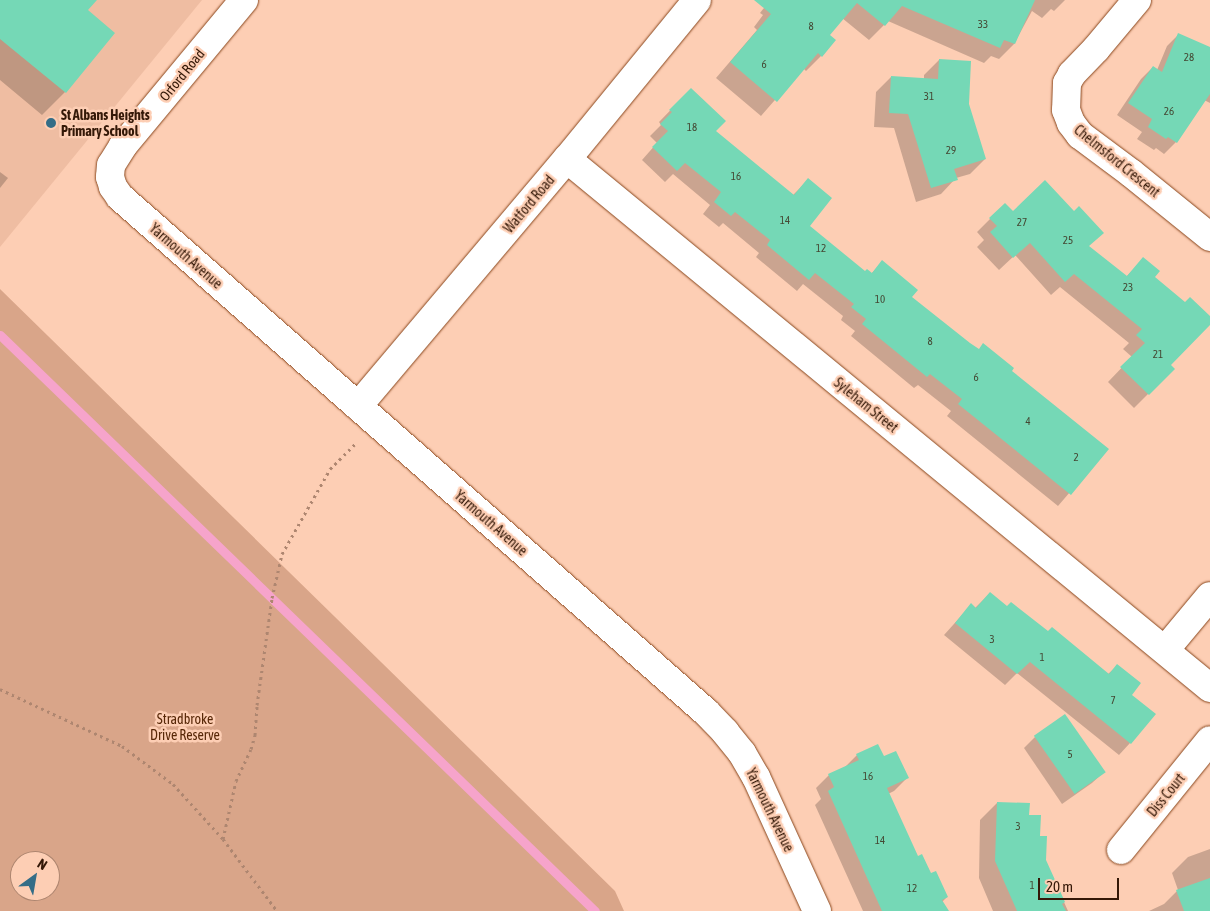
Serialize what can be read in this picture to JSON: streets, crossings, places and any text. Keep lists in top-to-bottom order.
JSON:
{
  "streets": {
    "street": [
      "Orford Road",
      "Chelmsford Crescent",
      "Watford Road",
      "Yarmouth Avenue",
      "Syleham Street",
      "Diss Court"
    ]
  },
  "crossings": [
    ["Orford Road", "Yarmouth Avenue"],
    ["Watford Road", "Yarmouth Avenue"],
    ["Watford Road", "Syleham Street"]
  ],
  "parks": ["Stradbroke Drive Reserve"],
  "places": ["St Albans Heights Primary School"],
  "house_numbers": [
    "33",
    "8",
    "28",
    "6",
    "31",
    "26",
    "18",
    "29",
    "16",
    "14",
    "27",
    "25",
    "12",
    "23",
    "10",
    "8",
    "21",
    "6",
    "4",
    "2",
    "3",
    "1",
    "7",
    "5",
    "16",
    "3",
    "14",
    "1",
    "12"
  ],
  "scale_bar": "20 m",
  "north": "top right"
}
